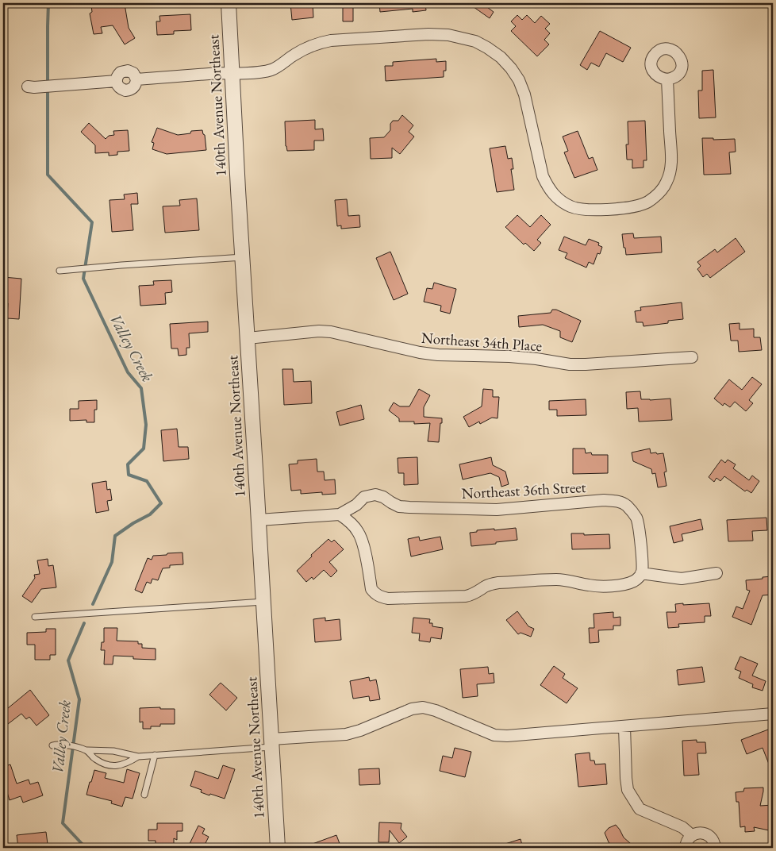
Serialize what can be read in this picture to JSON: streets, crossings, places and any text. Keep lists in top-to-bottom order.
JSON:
{
  "streets": {
    "street": ["140th Avenue Northeast", "Northeast 34th Place", "Northeast 36th Street"]
  },
  "crossings": [
    ["140th Avenue Northeast", "Northeast 34th Place"],
    ["140th Avenue Northeast", "Northeast 36th Street"]
  ],
  "water": ["Valley Creek"]
}
